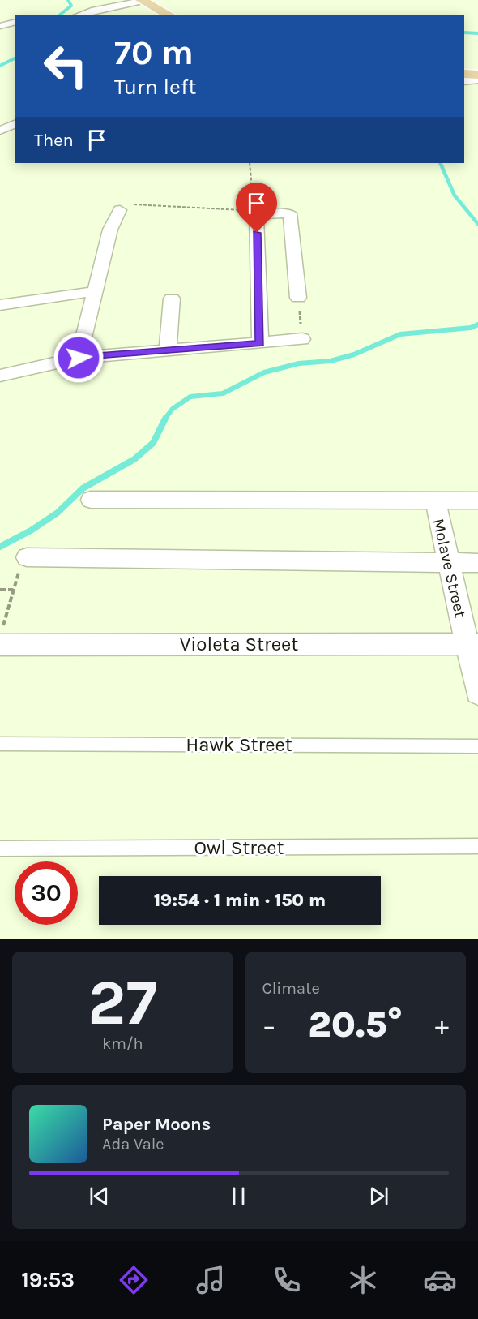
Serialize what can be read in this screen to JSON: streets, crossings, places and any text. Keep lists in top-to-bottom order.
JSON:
{
  "streets": {
    "street": ["Molave Street", "Violeta Street"],
    "lane": ["Hawk Street", "Owl Street"]
  },
  "crossings": [
    ["Molave Street", "Violeta Street"]
  ],
  "page": {
    "turn": ["70 m", "Turn left"],
    "then": "Then",
    "limit": "30",
    "trip": "19:54 · 1 min · 150 m",
    "tile": [
      ["27", "km/h"],
      "Climate"
    ],
    "heat": ["−", "20.5°", "+"],
    "song": ["Paper Moons", "Ada Vale"],
    "tabs": "19:53"
  }
}
